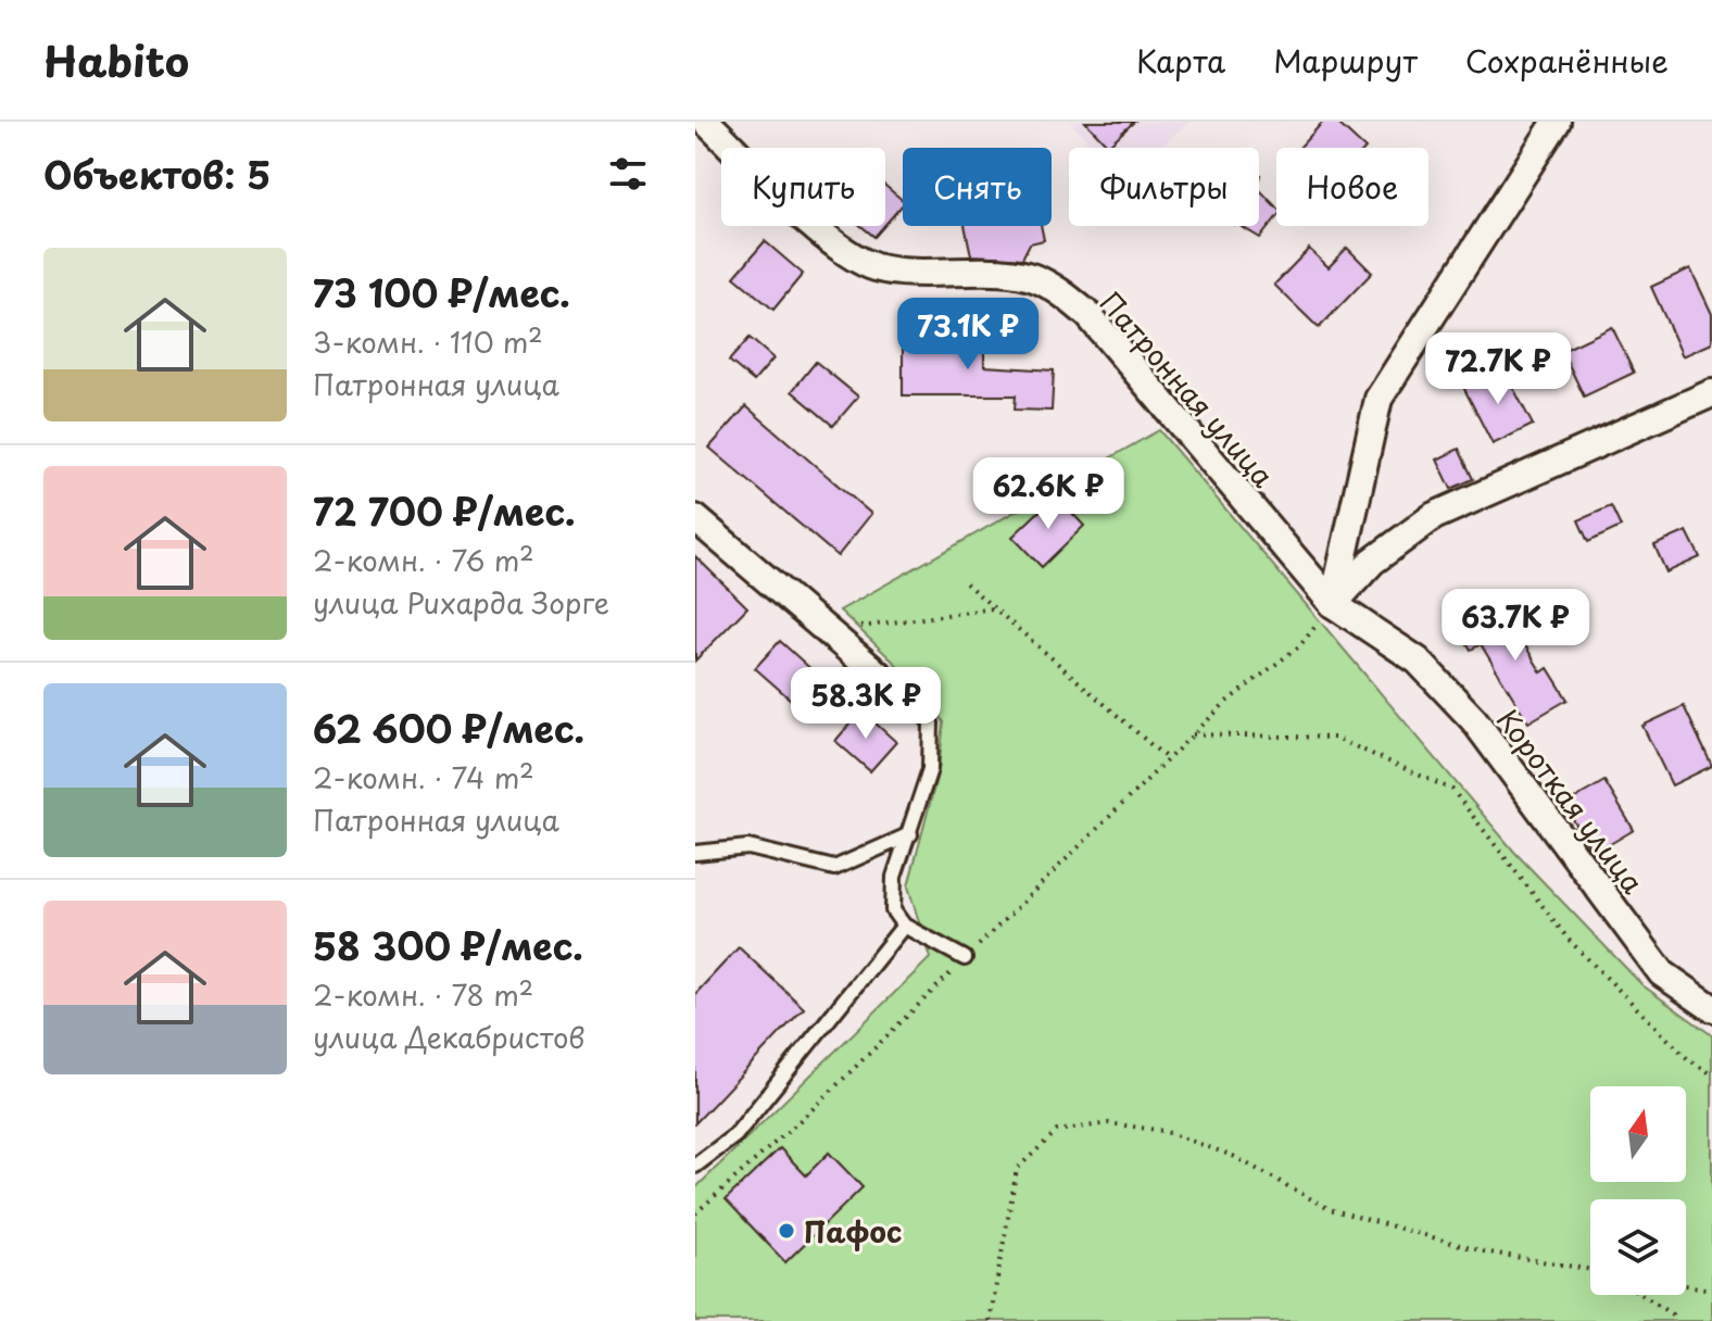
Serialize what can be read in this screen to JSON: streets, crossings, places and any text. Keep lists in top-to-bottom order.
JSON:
{
  "streets": {
    "street": ["Патронная улица", "Короткая улица"]
  },
  "crossings": [
    ["Патронная улица", "Короткая улица"]
  ],
  "places": ["Пафос"],
  "north": "top",
  "page": {
    "header": "Habito",
    "nav": ["Карта", "Маршрут", "Сохранённые"],
    "heading": "Объектов: 5",
    "chip": [
      "Купить",
      "Снять",
      "Фильтры",
      "Новое"
    ],
    "list": [
      {
        "name": "73 100 ₽/мес.",
        "note": "3-комн. · 110 m² · Патронная улица"
      },
      {
        "name": "72 700 ₽/мес.",
        "note": "2-комн. · 76 m² · улица Рихарда Зорге"
      },
      {
        "name": "62 600 ₽/мес.",
        "note": "2-комн. · 74 m² · Патронная улица"
      },
      {
        "name": "58 300 ₽/мес.",
        "note": "2-комн. · 78 m² · улица Декабристов"
      }
    ],
    "price": [
      "73.1K ₽",
      "72.7K ₽",
      "62.6K ₽",
      "63.7K ₽",
      "58.3K ₽"
    ]
  }
}
